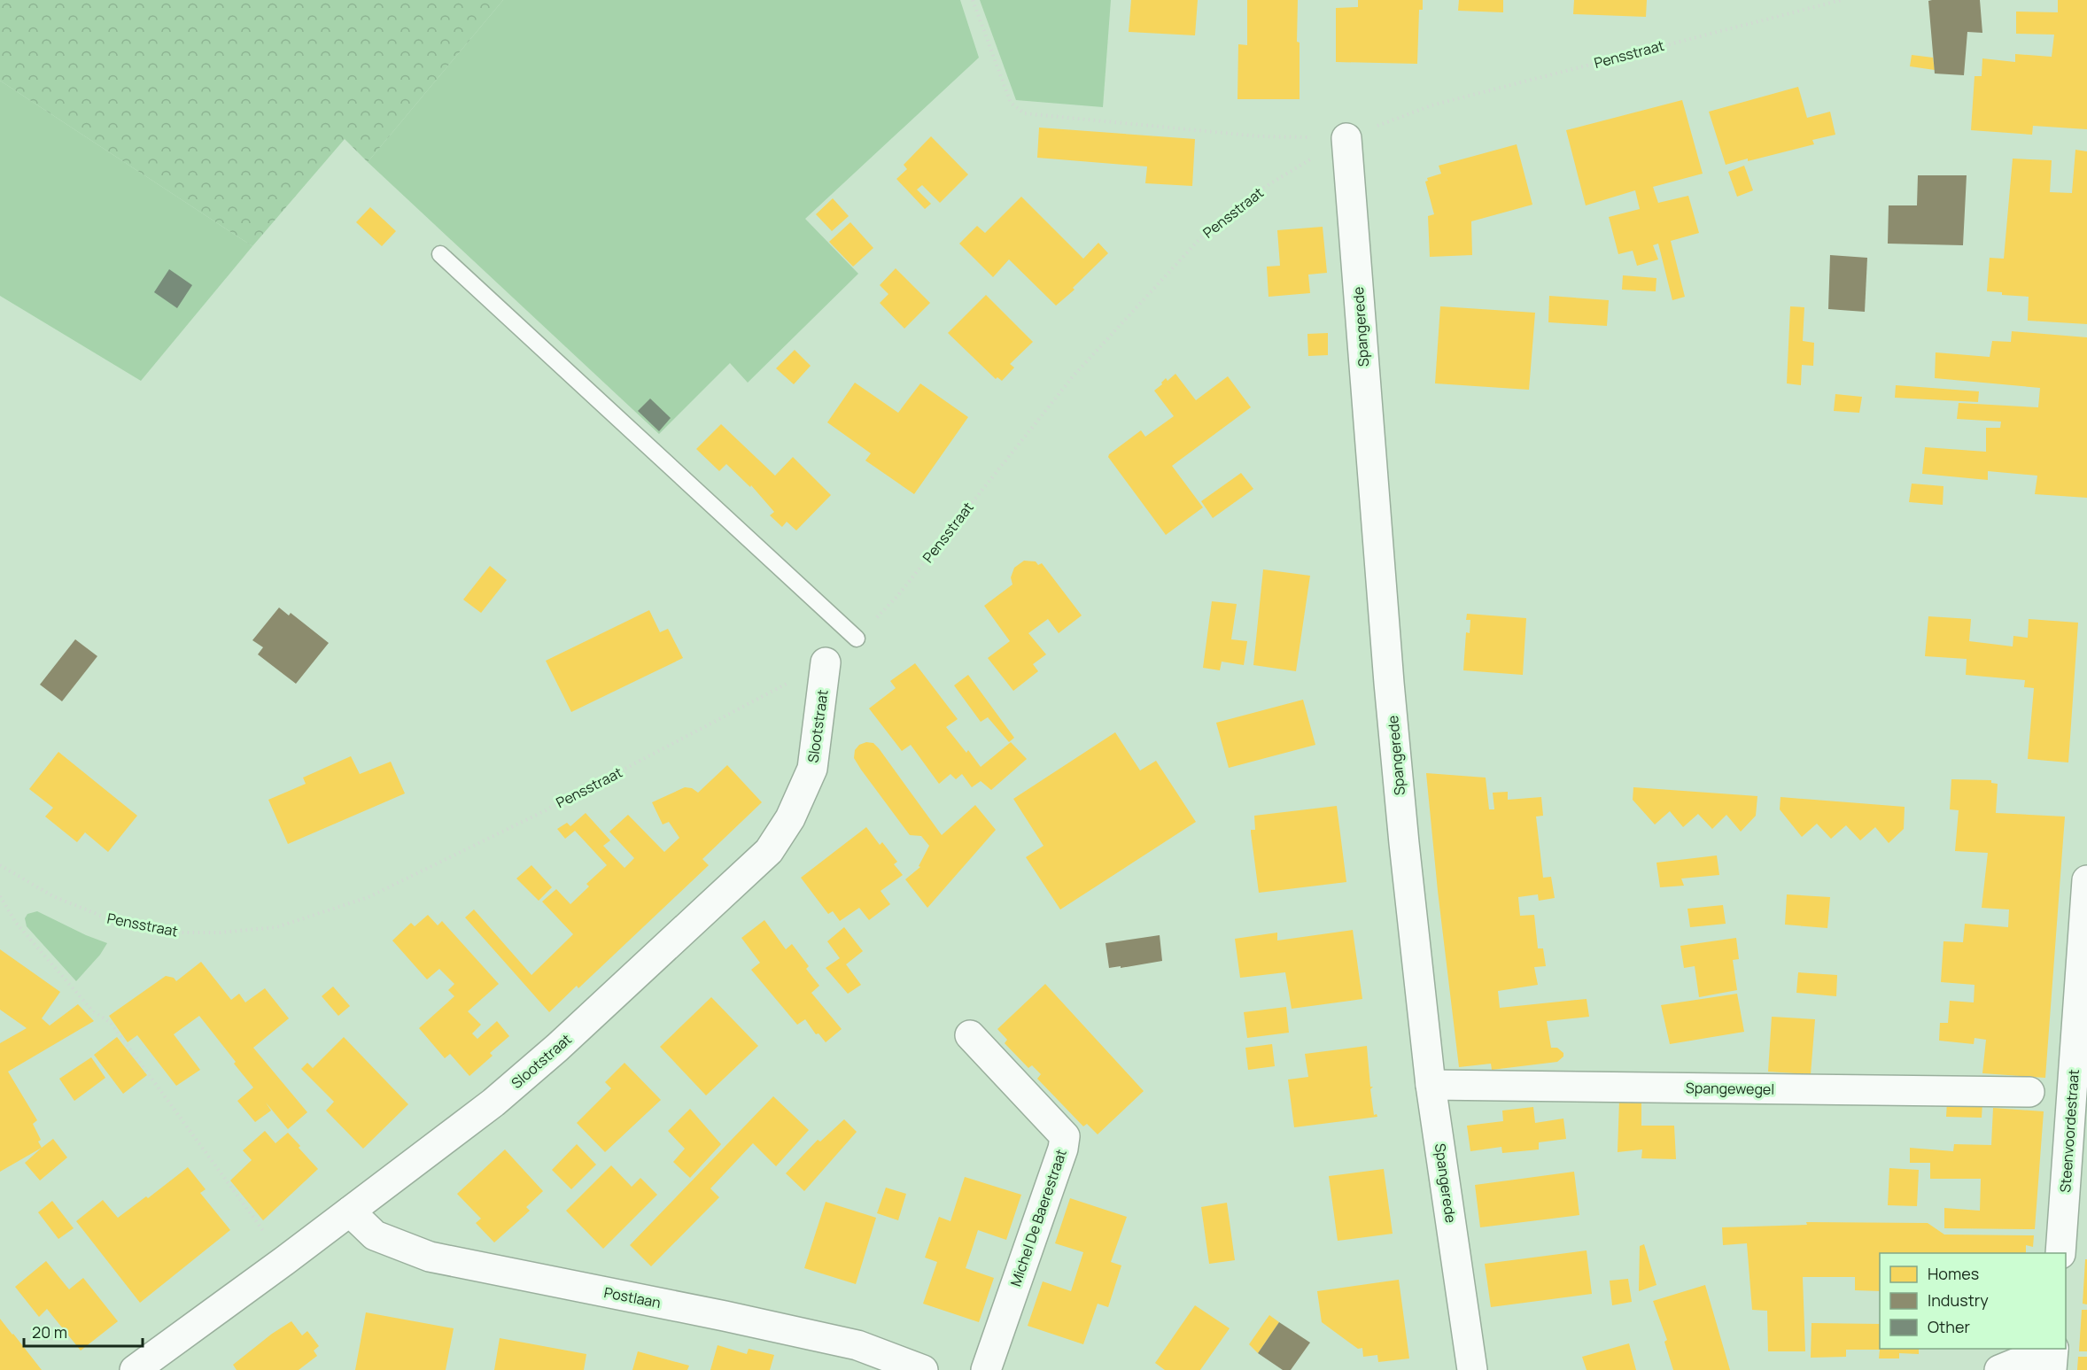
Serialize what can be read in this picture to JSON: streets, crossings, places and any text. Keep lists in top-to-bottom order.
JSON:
{
  "streets": {
    "street": [
      "Spangerede",
      "Slootstraat",
      "Spangewegel",
      "Steenvoordestraat",
      "Michel De Baerestraat",
      "Postlaan"
    ],
    "path": ["Pensstraat"]
  },
  "crossings": [
    ["Pensstraat", "Spangerede"],
    ["Pensstraat", "Slootstraat"],
    ["Spangerede", "Spangewegel"],
    ["Slootstraat", "Postlaan"]
  ],
  "legend": ["Homes", "Industry", "Other"],
  "scale_bar": "20 m"
}
